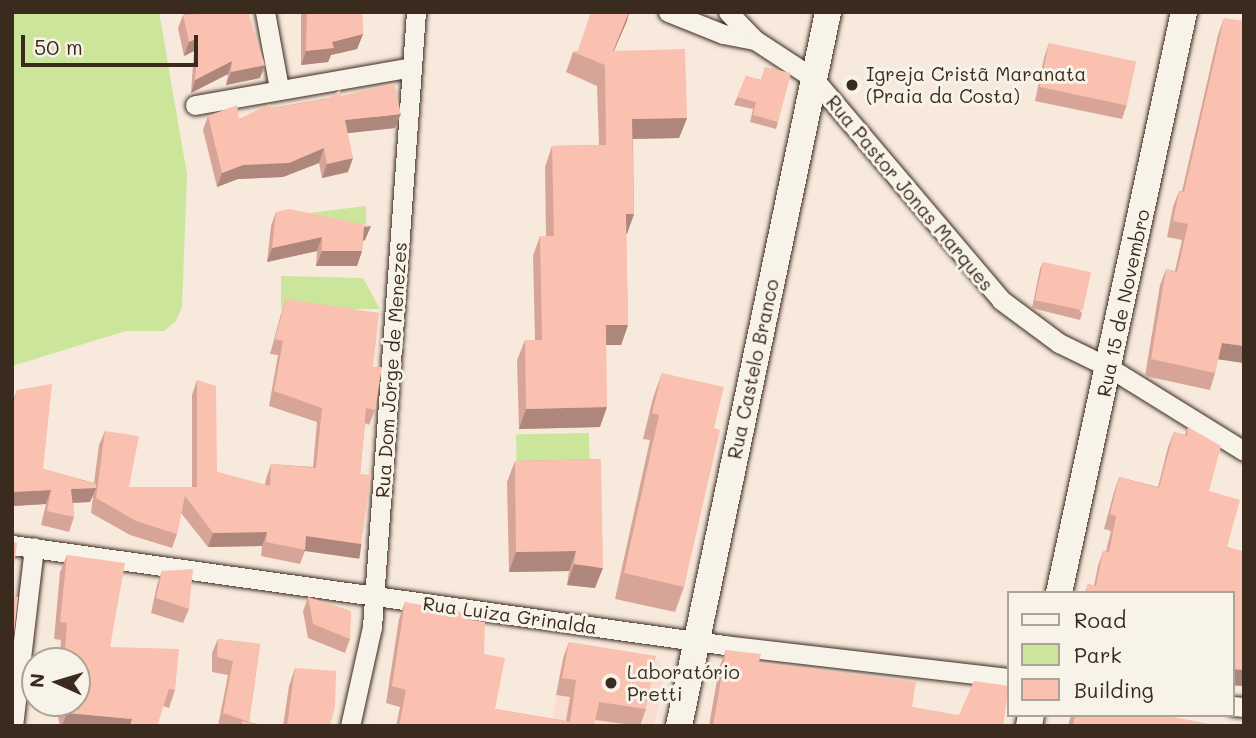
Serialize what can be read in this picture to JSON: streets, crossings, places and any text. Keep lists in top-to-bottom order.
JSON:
{
  "streets": {
    "main road": ["Rua 15 de Novembro", "Rua Castelo Branco"],
    "street": ["Rua Pastor Jonas Marques", "Rua Dom Jorge de Menezes", "Rua Luiza Grinalda"]
  },
  "crossings": [
    ["Rua Pastor Jonas Marques", "Rua 15 de Novembro"],
    ["Rua Pastor Jonas Marques", "Rua Castelo Branco"],
    ["Rua Castelo Branco", "Rua Luiza Grinalda"],
    ["Rua Dom Jorge de Menezes", "Rua Luiza Grinalda"]
  ],
  "places": ["Igreja Cristã Maranata (Praia da Costa)", "Laboratório Pretti"],
  "legend": ["Road", "Park", "Building"],
  "scale_bar": "50 m",
  "north": "left"
}
